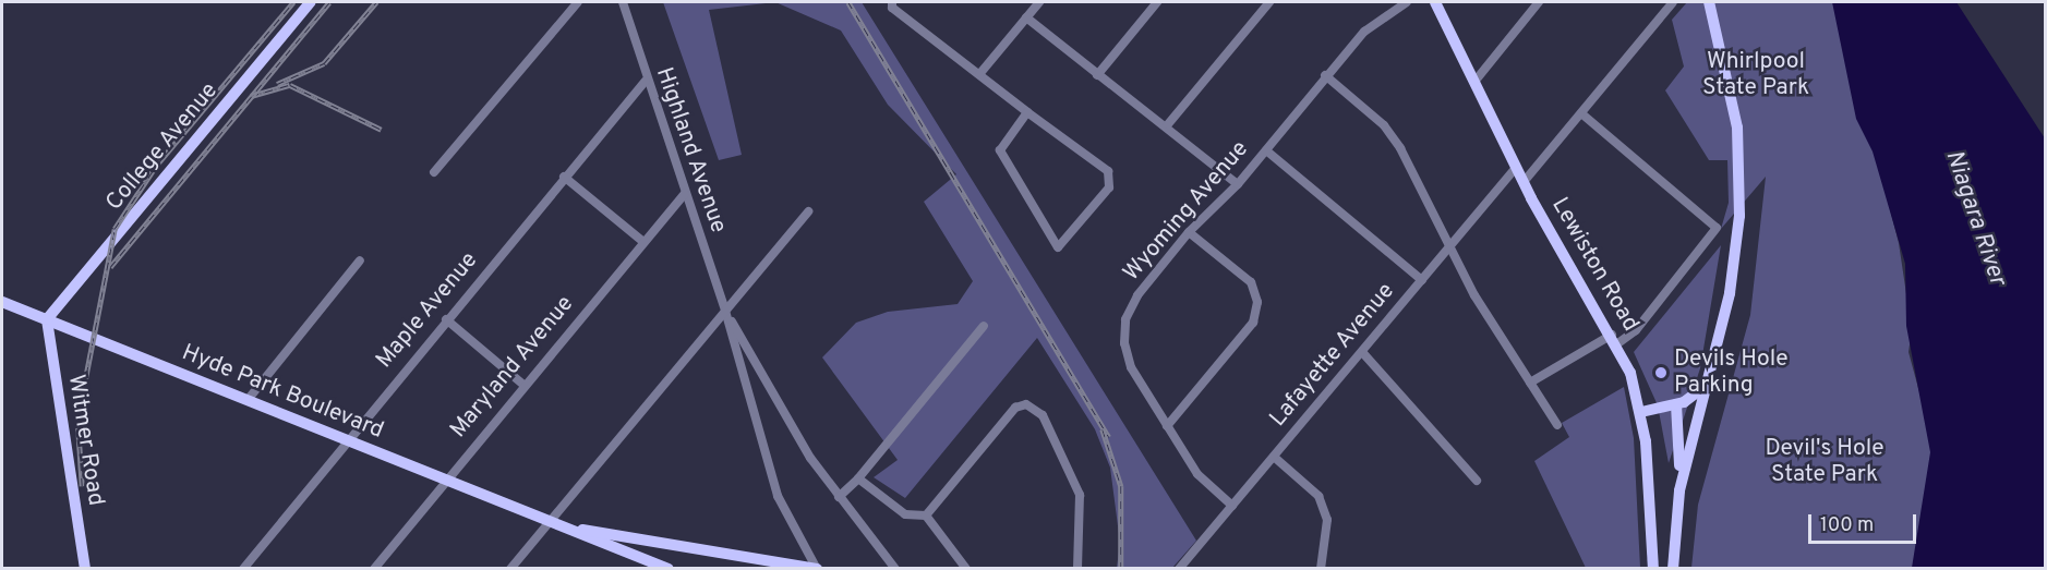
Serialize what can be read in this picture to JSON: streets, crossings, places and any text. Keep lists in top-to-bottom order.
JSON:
{
  "streets": {
    "main road": [
      "College Avenue",
      "Lewiston Road",
      "Hyde Park Boulevard",
      "Witmer Road"
    ],
    "street": [
      "Highland Avenue",
      "Wyoming Avenue",
      "Maple Avenue",
      "Lafayette Avenue",
      "Maryland Avenue"
    ]
  },
  "crossings": [
    ["College Avenue", "Hyde Park Boulevard"],
    ["College Avenue", "Witmer Road"],
    ["Highland Avenue", "Maple Avenue"],
    ["Highland Avenue", "Maryland Avenue"],
    ["Highland Avenue", "Hyde Park Boulevard"],
    ["Wyoming Avenue", "Lafayette Avenue"],
    ["Lewiston Road", "Lafayette Avenue"],
    ["Maple Avenue", "Hyde Park Boulevard"],
    ["Maryland Avenue", "Hyde Park Boulevard"],
    ["Hyde Park Boulevard", "Witmer Road"]
  ],
  "water": ["Niagara River"],
  "parks": ["Whirlpool State Park", "Devil's Hole State Park"],
  "places": ["Devils Hole Parking"],
  "scale_bar": "100 m"
}
